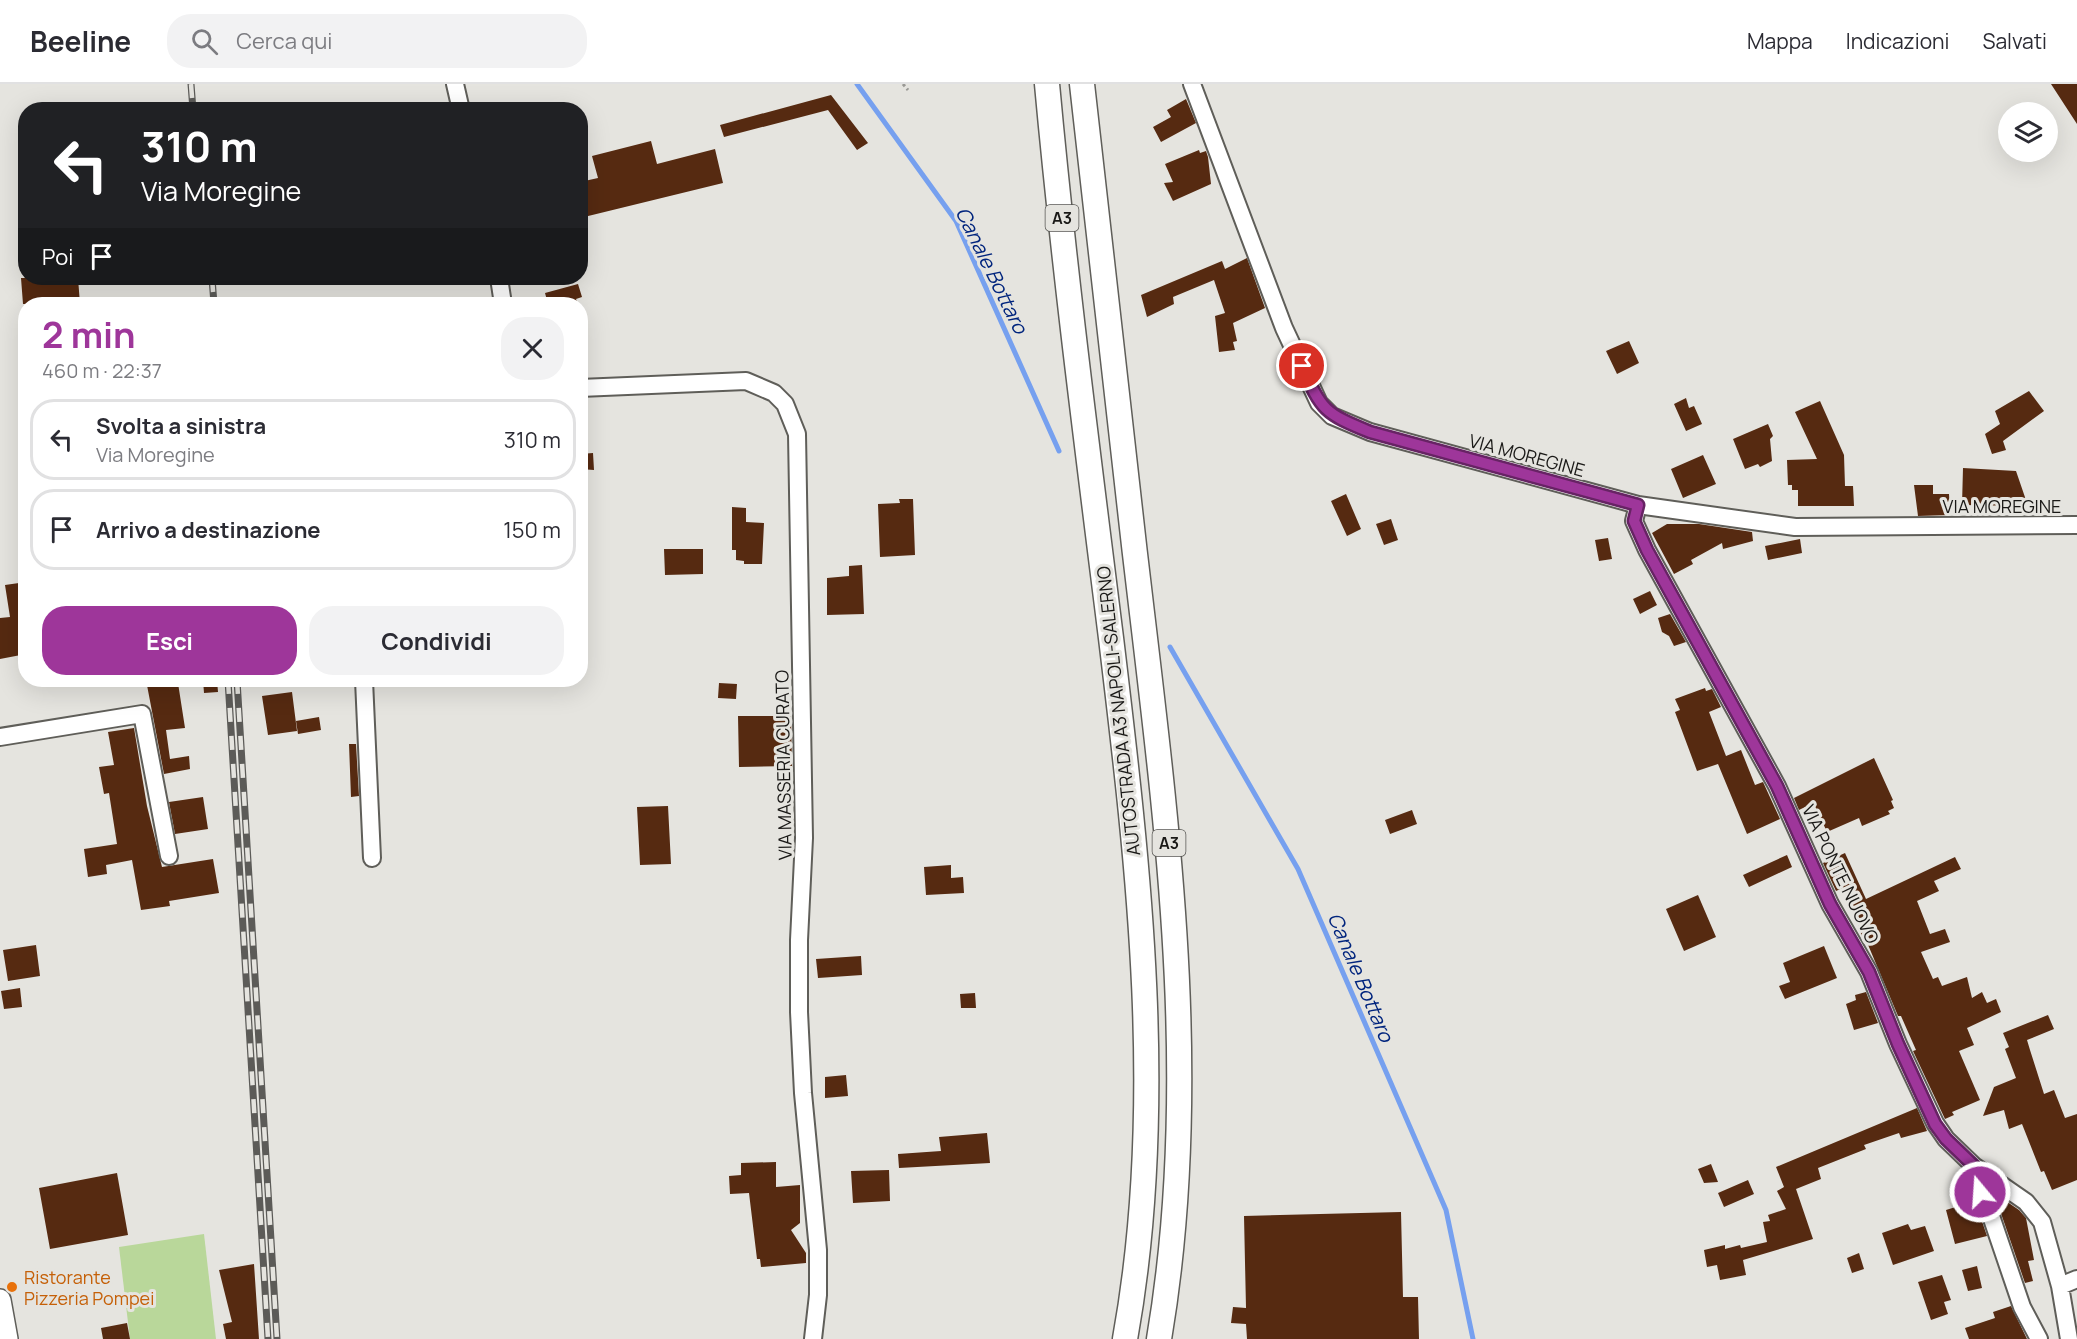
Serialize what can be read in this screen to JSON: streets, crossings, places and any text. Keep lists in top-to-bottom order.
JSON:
{
  "streets": {
    "highway": ["A3", "AUTOSTRADA A3 NAPOLI-SALERNO"],
    "street": ["VIA MOREGINE", "VIA MASSERIA CURATO", "VIA PONTE NUOVO"]
  },
  "crossings": [
    ["VIA MOREGINE", "VIA PONTE NUOVO"]
  ],
  "water": ["Canale Bottaro"],
  "places": ["Ristorante Pizzeria Pompei"],
  "page": {
    "header": "Beeline",
    "search": "Cerca qui",
    "nav": ["Mappa", "Indicazioni", "Salvati"],
    "turn": ["310 m", "Via Moregine"],
    "then": "Poi",
    "heading": ["2 min", "460 m · 22:37"],
    "list": [
      {
        "name": "Svolta a sinistra",
        "note": "Via Moregine",
        "value": "310 m"
      },
      {
        "name": "Arrivo a destinazione",
        "value": "150 m"
      }
    ],
    "buttons": ["Esci", "Condividi"]
  }
}
